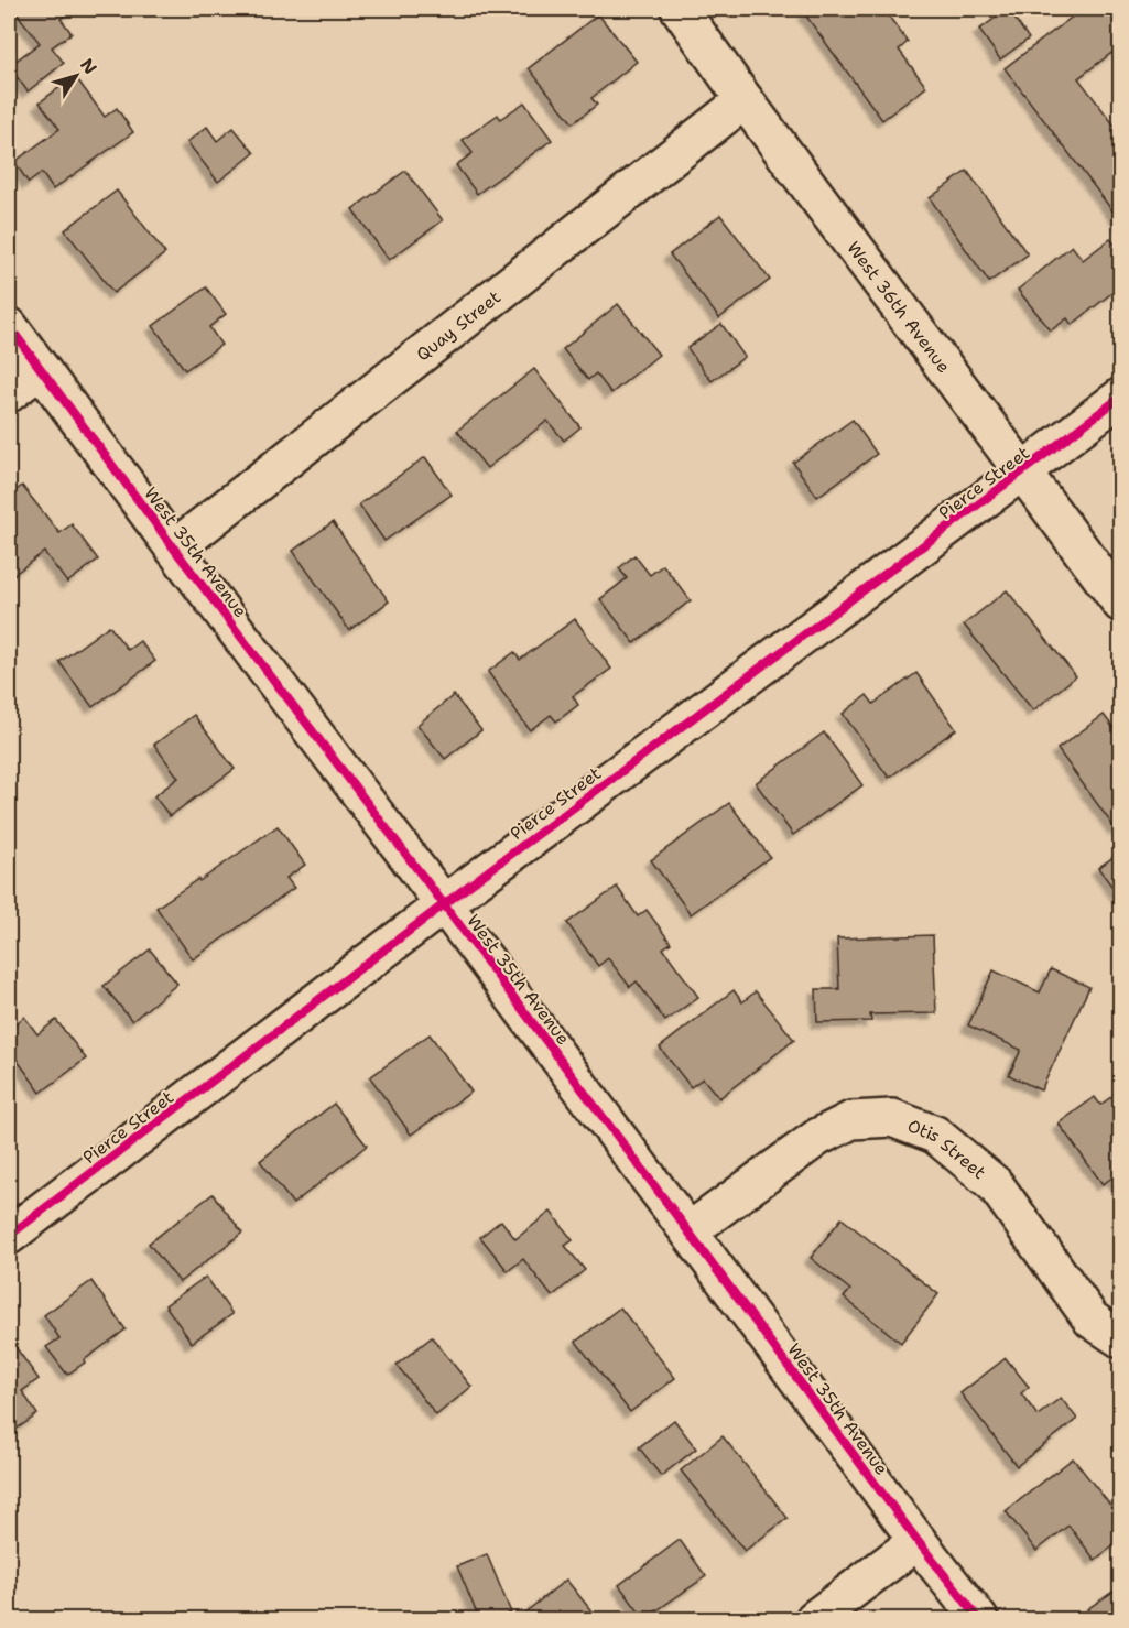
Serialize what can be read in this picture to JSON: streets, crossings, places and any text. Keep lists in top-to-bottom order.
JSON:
{
  "streets": {
    "street": [
      "West 36th Avenue",
      "Quay Street",
      "Pierce Street",
      "West 35th Avenue",
      "Otis Street"
    ]
  },
  "crossings": [
    ["West 36th Avenue", "Quay Street"],
    ["West 36th Avenue", "Pierce Street"],
    ["Quay Street", "West 35th Avenue"],
    ["Pierce Street", "West 35th Avenue"],
    ["West 35th Avenue", "Otis Street"]
  ],
  "north": "top right"
}
